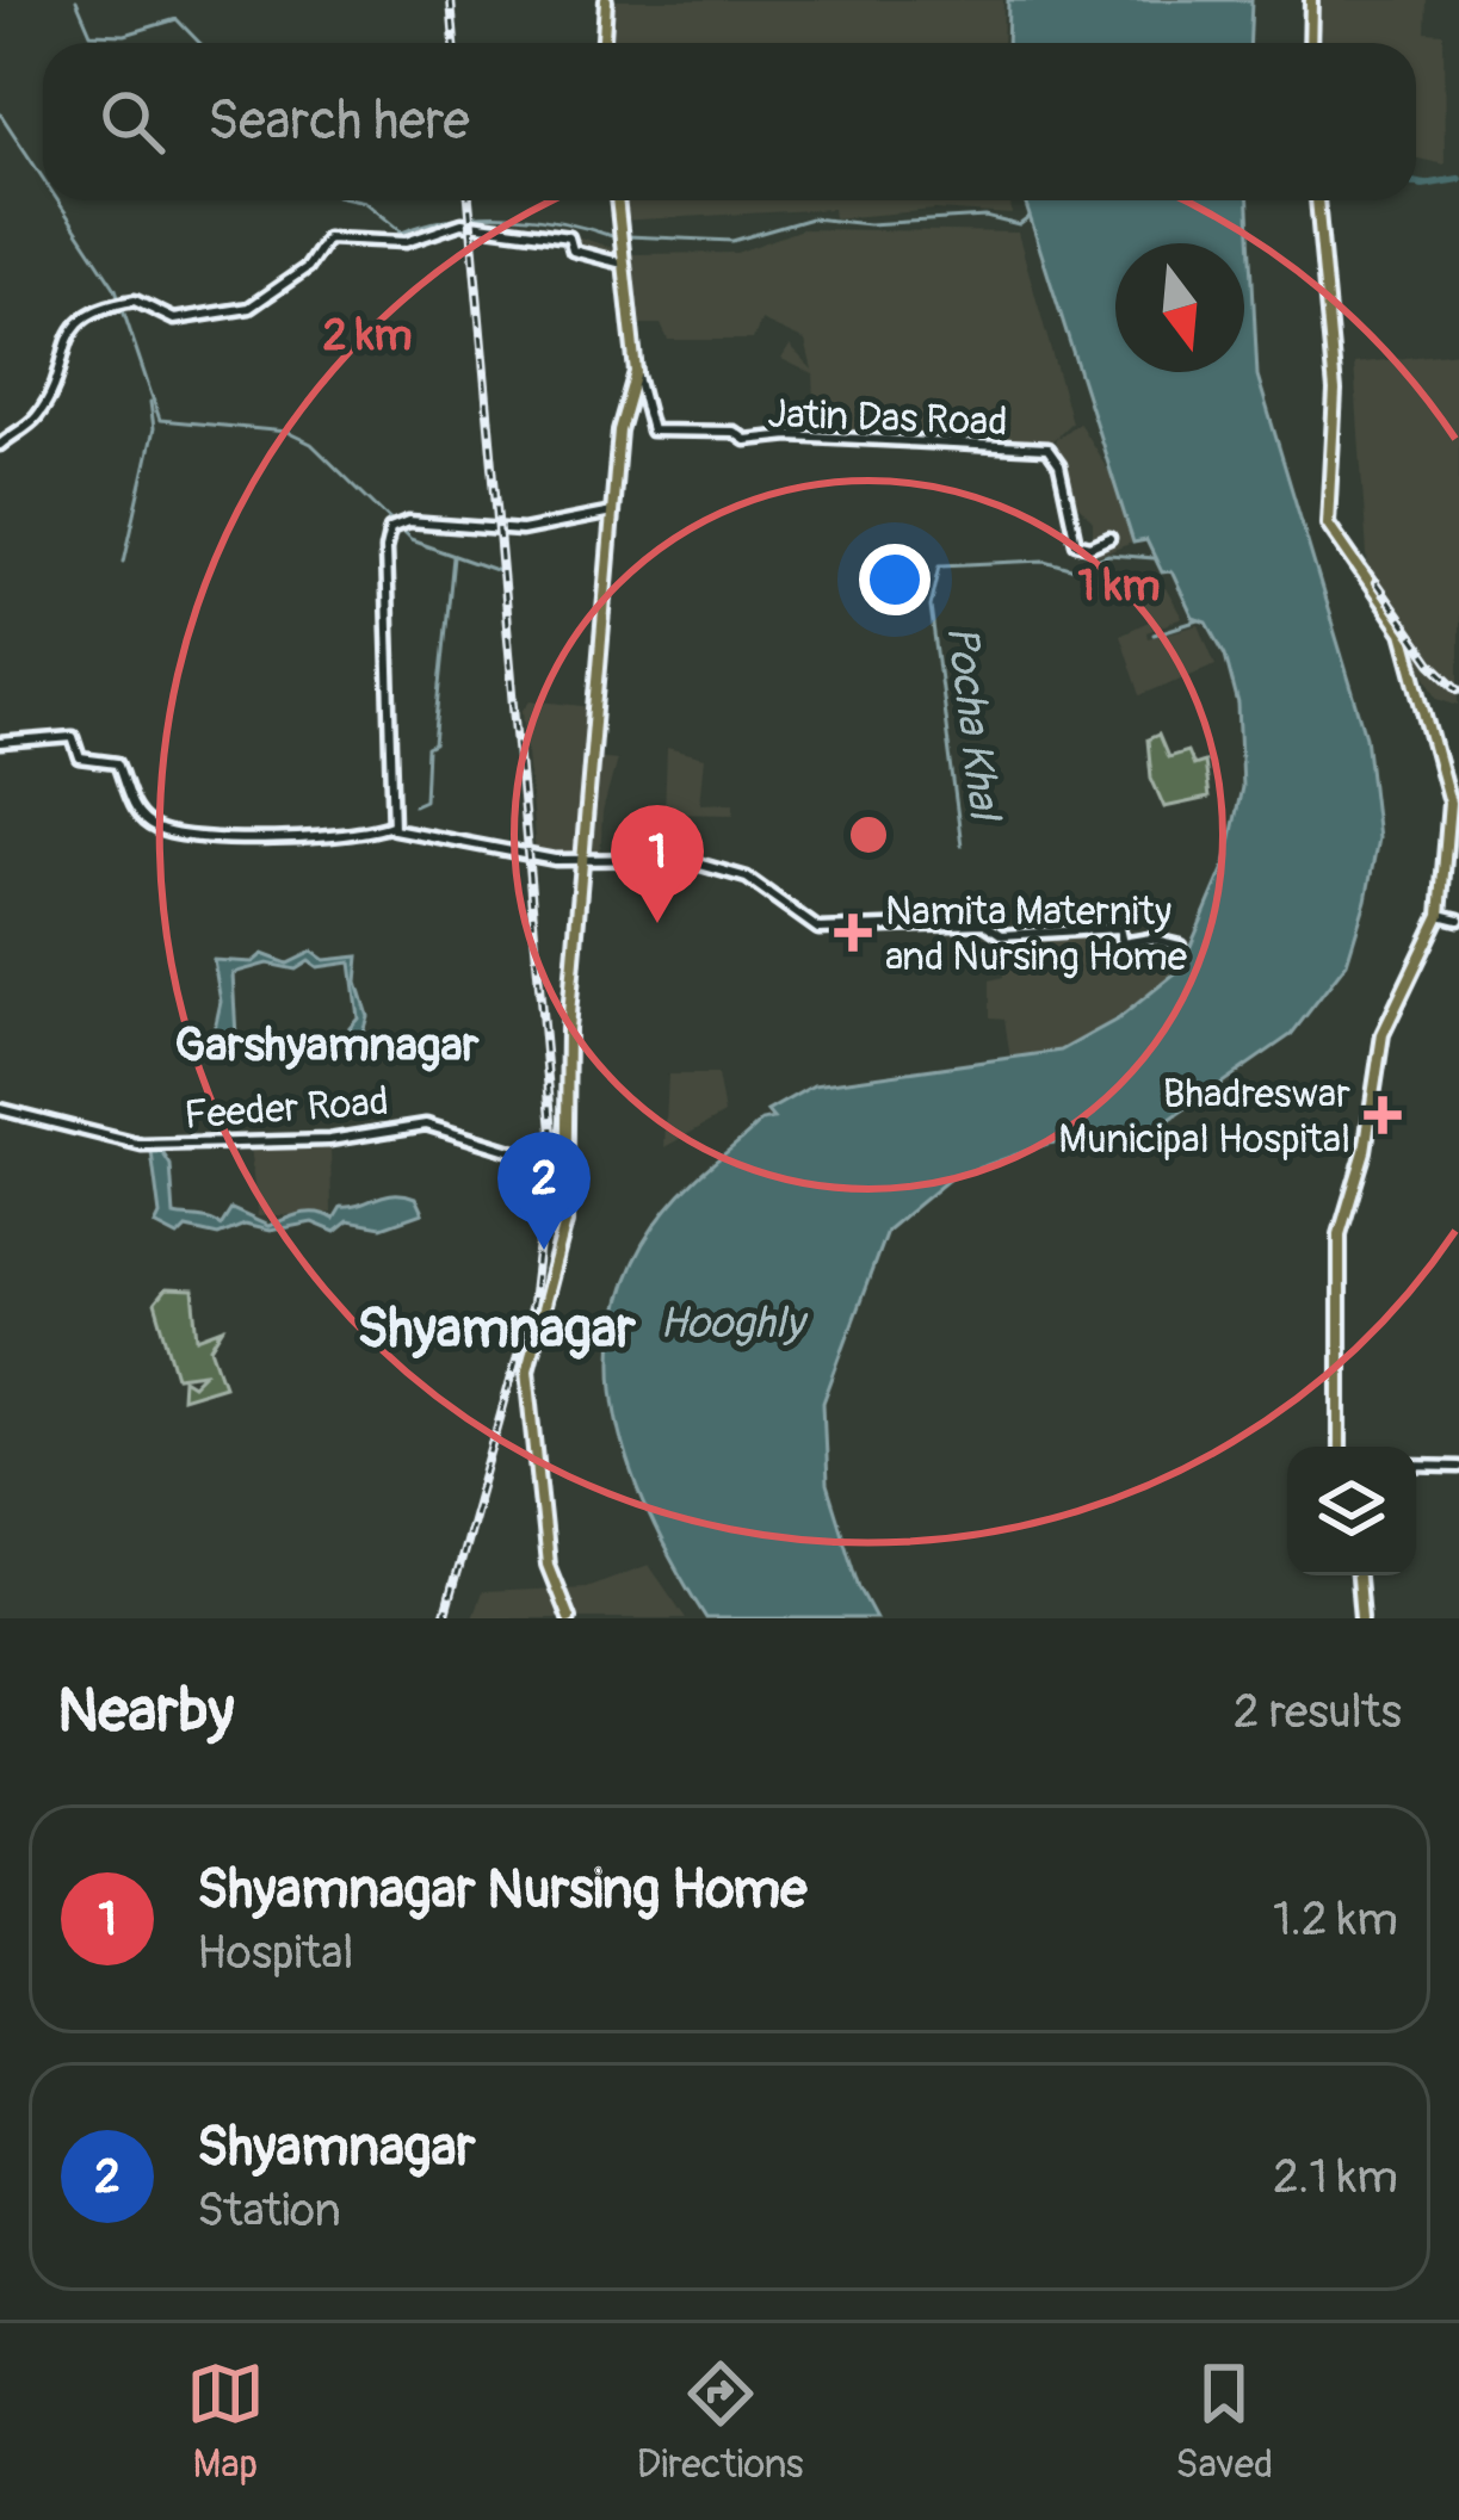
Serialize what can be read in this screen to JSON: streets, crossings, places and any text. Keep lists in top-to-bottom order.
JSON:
{
  "streets": {
    "street": ["Jatin Das Road", "Feeder Road"]
  },
  "districts": ["Garshyamnagar", "Shyamnagar"],
  "water": ["Pocha Khal", "Hooghly"],
  "places": {
    "health": ["Namita Maternity and Nursing Home", "Bhadreswar Municipal Hospital"]
  },
  "north": "bottom",
  "page": {
    "search": "Search here",
    "pins": ["1", "2"],
    "heading": ["Nearby", "2 results"],
    "list": [
      {
        "mark": "1",
        "name": "Shyamnagar Nursing Home",
        "note": "Hospital",
        "value": "1.2 km"
      },
      {
        "mark": "2",
        "name": "Shyamnagar",
        "note": "Station",
        "value": "2.1 km"
      }
    ],
    "nav": ["Map", "Directions", "Saved"]
  },
  "rings": ["2 km", "1 km"]
}
